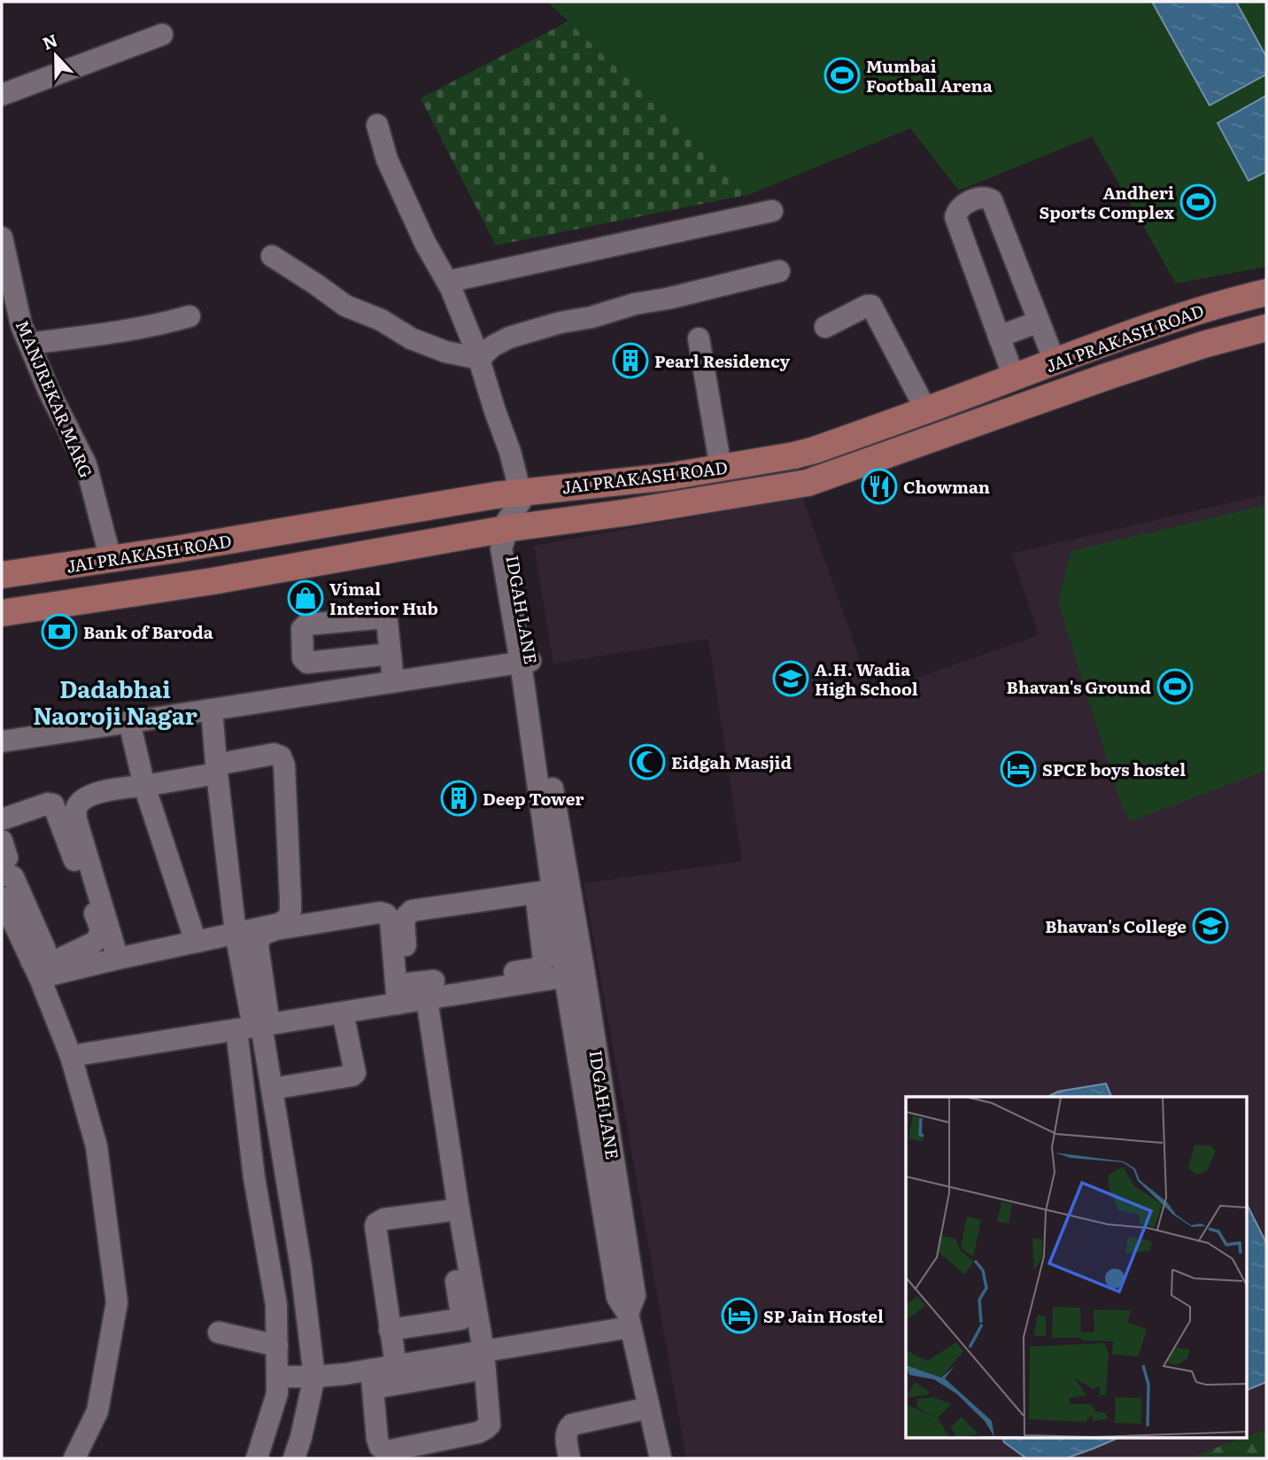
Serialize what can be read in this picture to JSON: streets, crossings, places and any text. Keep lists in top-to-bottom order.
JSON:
{
  "streets": {
    "main road": ["JAI PRAKASH ROAD"],
    "street": ["MANJREKAR MARG", "IDGAH LANE"]
  },
  "crossings": [
    ["JAI PRAKASH ROAD", "MANJREKAR MARG"],
    ["JAI PRAKASH ROAD", "IDGAH LANE"]
  ],
  "districts": ["Dadabhai Naoroji Nagar"],
  "places": {
    "sports": ["Mumbai Football Arena", "Andheri Sports Complex", "Bhavan's Ground"],
    "building": ["Pearl Residency", "Deep Tower"],
    "restaurant": ["Chowman"],
    "shop": ["Vimal Interior Hub"],
    "bank": ["Bank of Baroda"],
    "school or university": ["A.H. Wadia High School", "Bhavan's College"],
    "mosque": ["Eidgah Masjid"],
    "hotel": ["SPCE boys hostel", "SP Jain Hostel"]
  },
  "north": "top"
}
